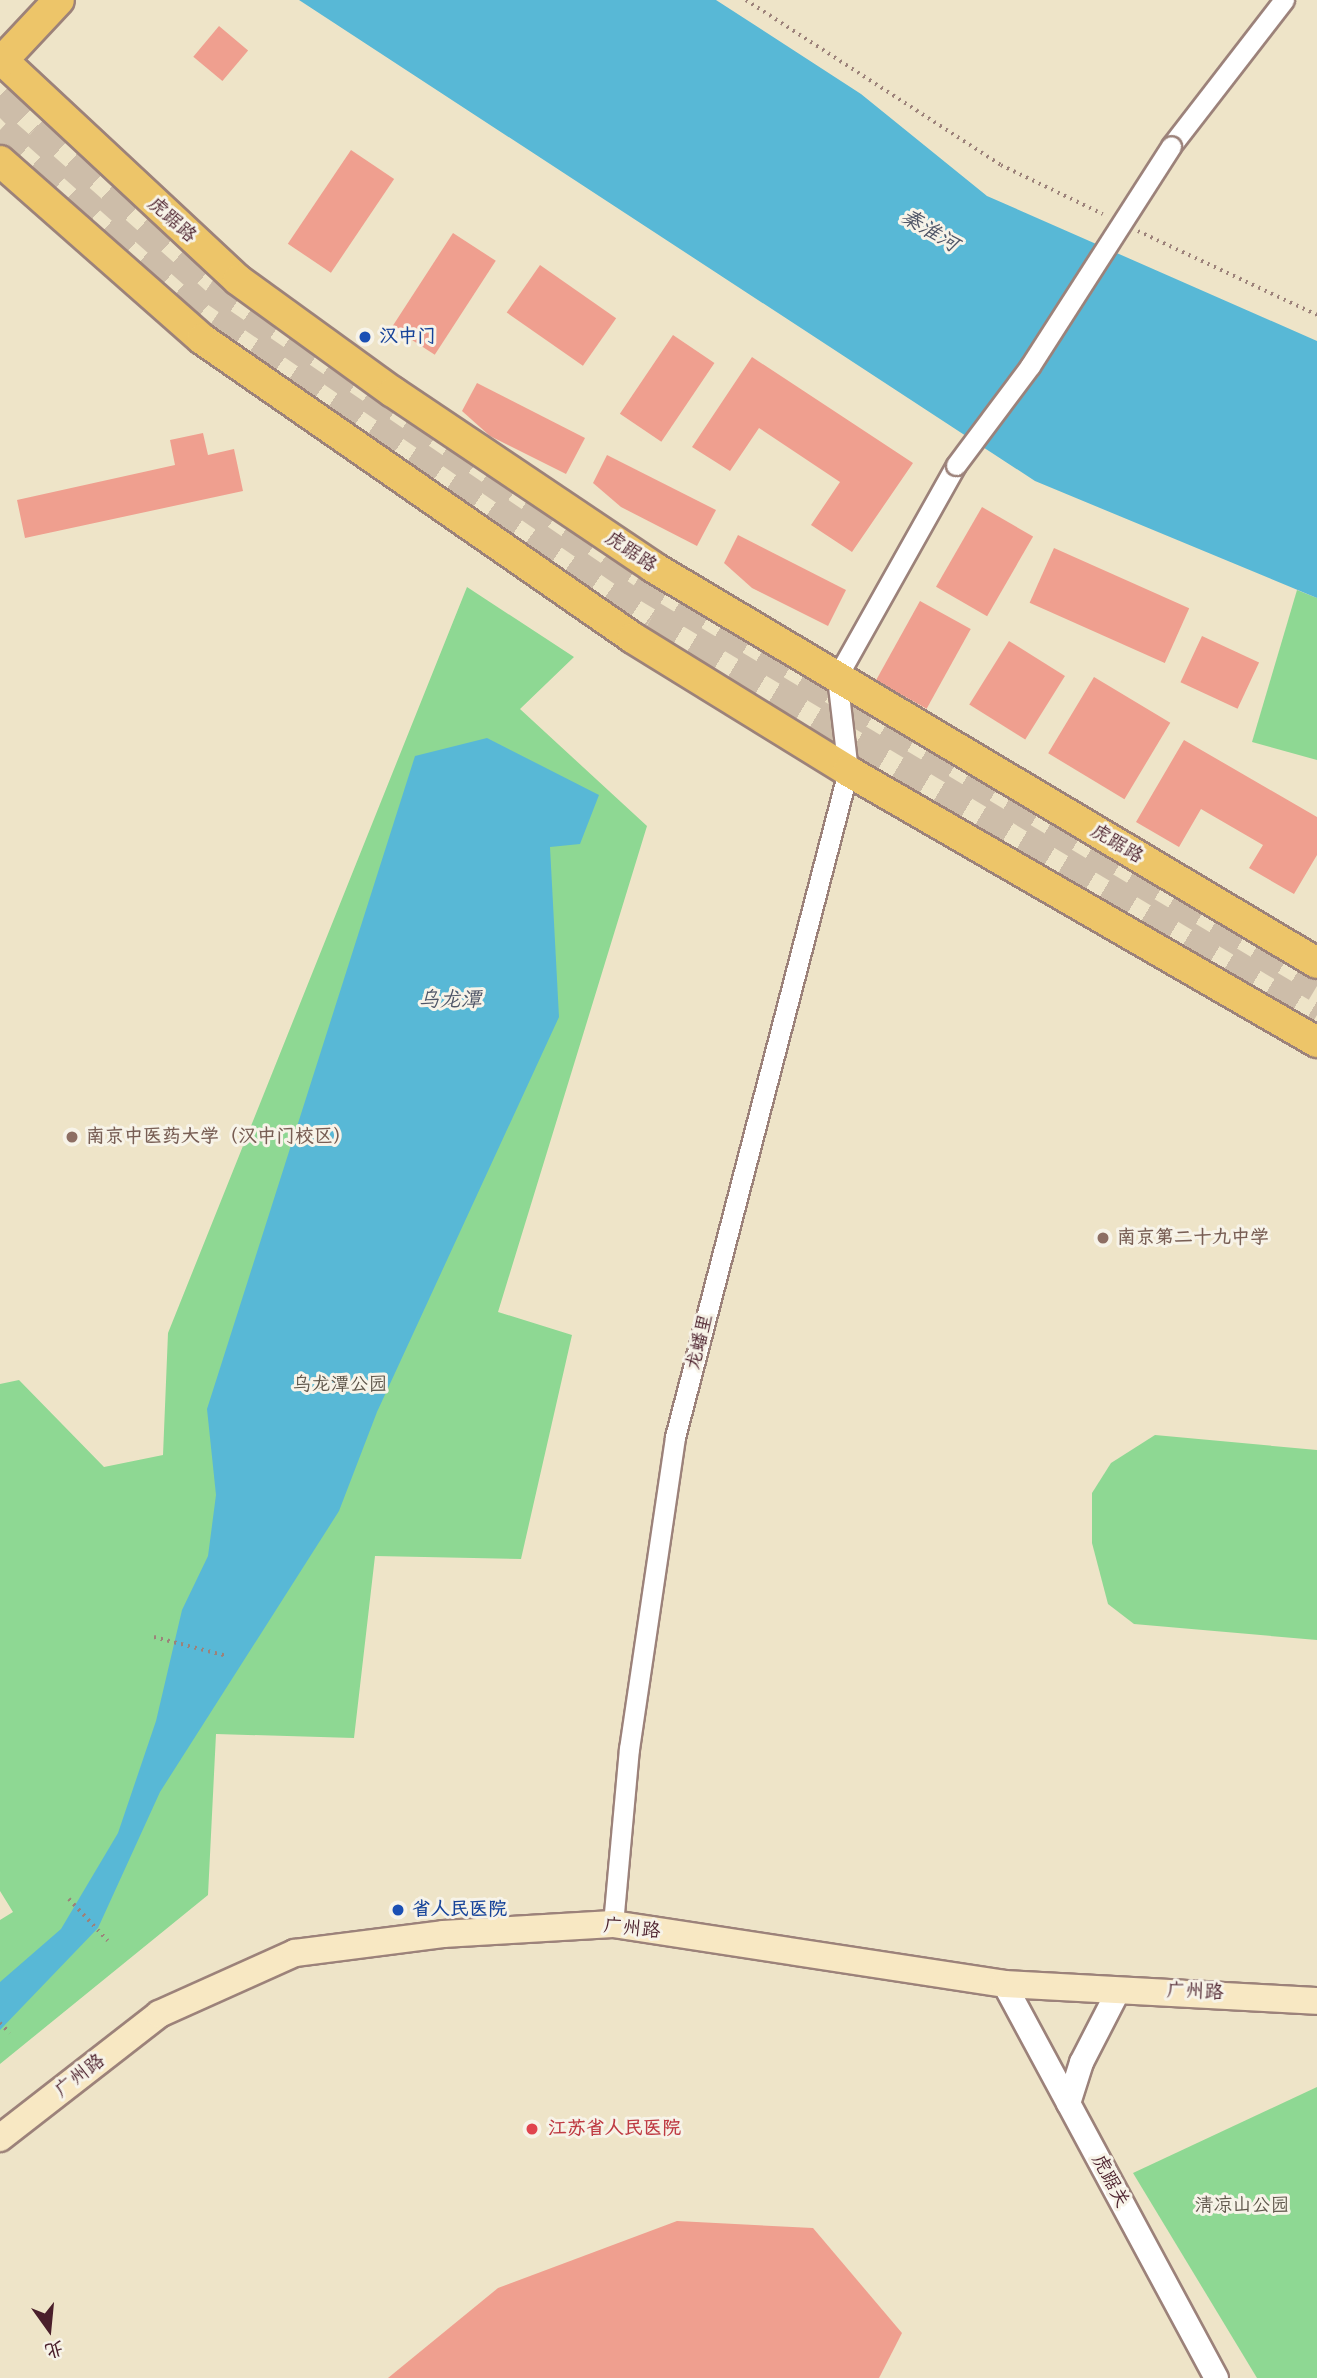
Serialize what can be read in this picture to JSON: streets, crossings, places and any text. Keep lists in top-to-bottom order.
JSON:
{
  "streets": {
    "main road": ["虎踞路", "广州路"],
    "street": ["龙蟠里", "虎踞关"]
  },
  "crossings": [
    ["龙蟠里", "广州路"],
    ["广州路", "虎踞关"]
  ],
  "water": ["秦淮河", "乌龙潭"],
  "parks": ["乌龙潭公园", "清凉山公园"],
  "places": [
    "汉中门",
    "南京中医药大学（汉中门校区）",
    "南京第二十九中学",
    "省人民医院",
    "江苏省人民医院"
  ],
  "north": "bottom"
}
